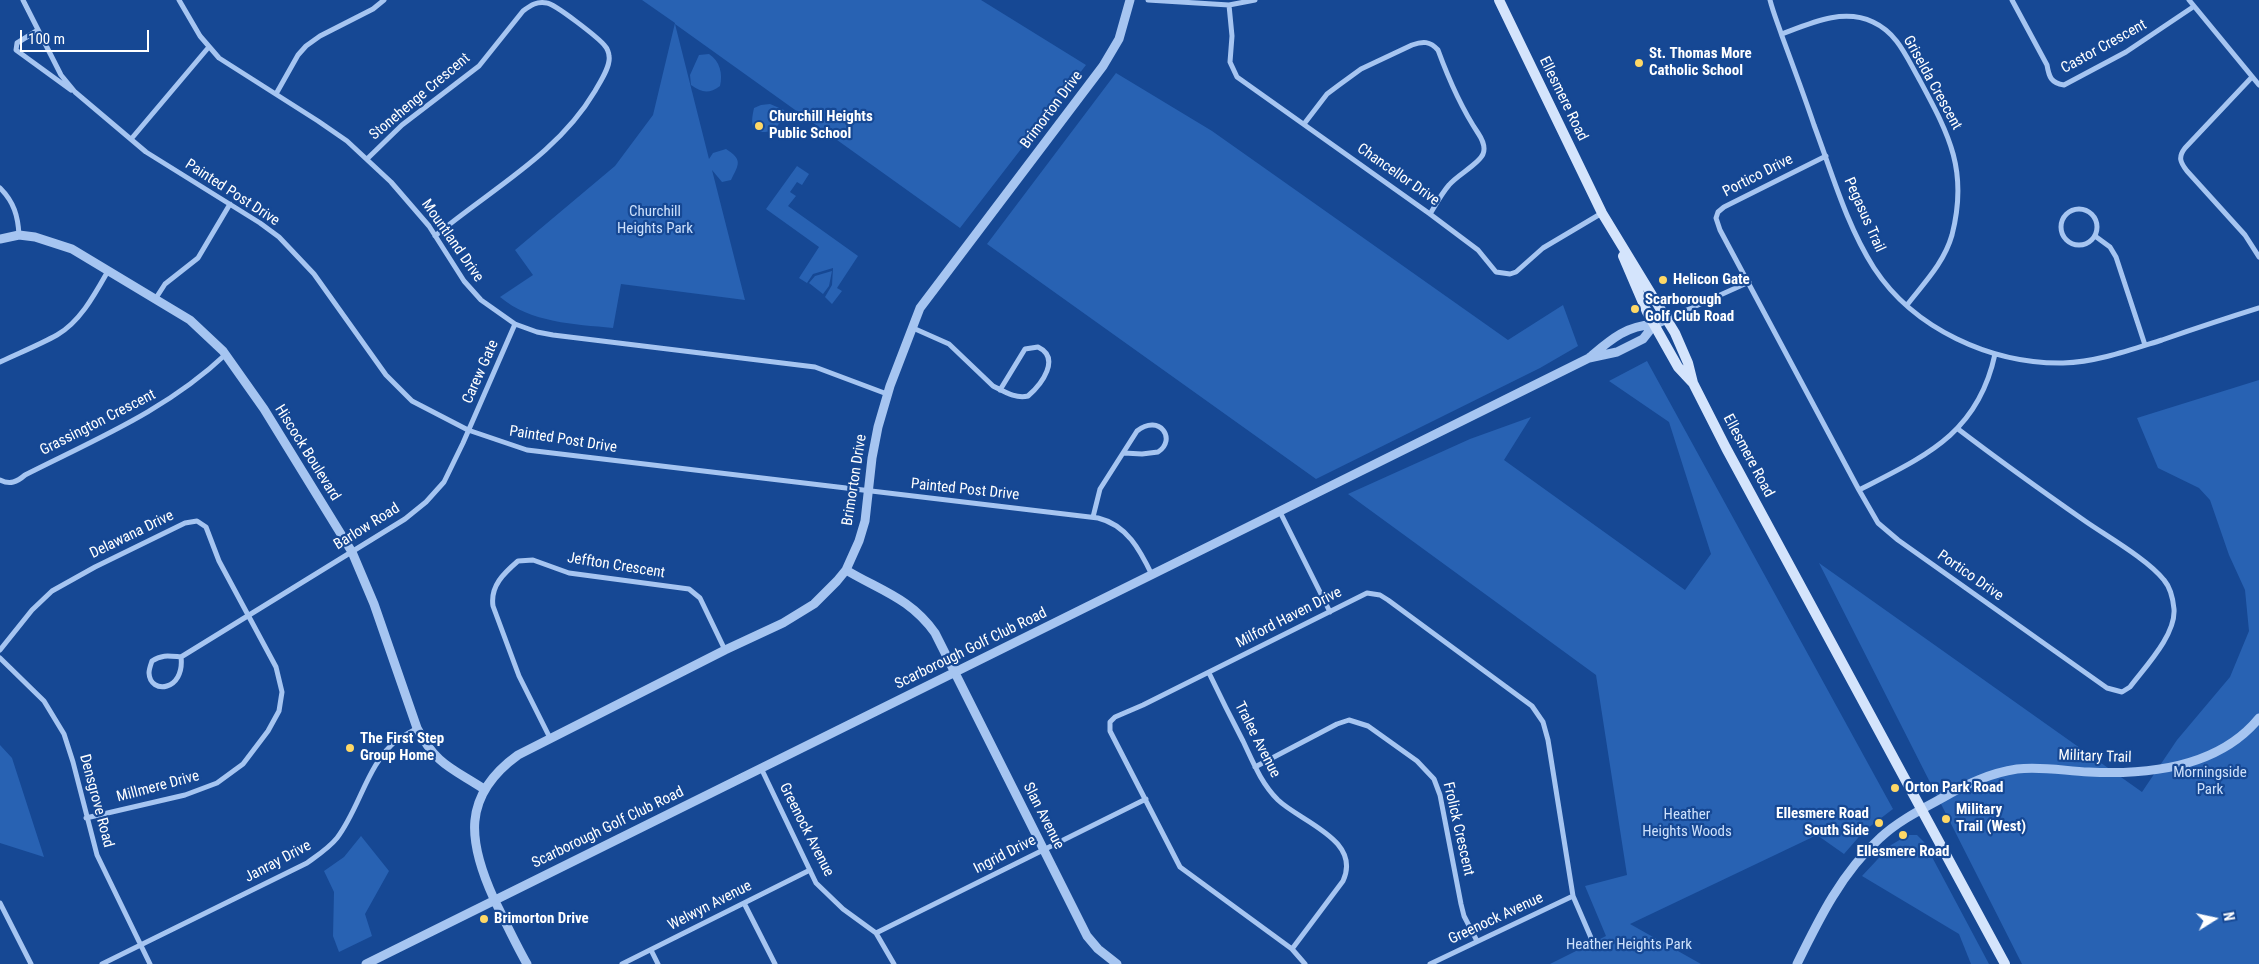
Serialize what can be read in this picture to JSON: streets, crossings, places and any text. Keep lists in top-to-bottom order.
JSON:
{
  "streets": {
    "main road": ["Ellesmere Road"],
    "street": [
      "Castor Crescent",
      "Griselda Crescent",
      "Stonehenge Crescent",
      "Brimorton Drive",
      "Chancellor Drive",
      "Portico Drive",
      "Painted Post Drive",
      "Pegasus Trail",
      "Mountland Drive",
      "Carew Gate",
      "Grassington Crescent",
      "Hiscock Boulevard",
      "Barlow Road",
      "Delawana Drive",
      "Jeffton Crescent",
      "Milford Haven Drive",
      "Scarborough Golf Club Road",
      "Tralee Avenue",
      "Military Trail",
      "Millmere Drive",
      "Densgrove Road",
      "Slan Avenue",
      "Frolick Crescent",
      "Greenock Avenue",
      "Ingrid Drive",
      "Janray Drive",
      "Welwyn Avenue"
    ]
  },
  "crossings": [
    ["Griselda Crescent", "Pegasus Trail"],
    ["Stonehenge Crescent", "Mountland Drive"],
    ["Ellesmere Road", "Chancellor Drive"],
    ["Ellesmere Road", "Scarborough Golf Club Road"],
    ["Ellesmere Road", "Military Trail"],
    ["Brimorton Drive", "Painted Post Drive"],
    ["Brimorton Drive", "Mountland Drive"],
    ["Brimorton Drive", "Hiscock Boulevard"],
    ["Brimorton Drive", "Jeffton Crescent"],
    ["Brimorton Drive", "Scarborough Golf Club Road"],
    ["Brimorton Drive", "Slan Avenue"],
    ["Portico Drive", "Pegasus Trail"],
    ["Painted Post Drive", "Carew Gate"],
    ["Painted Post Drive", "Barlow Road"],
    ["Painted Post Drive", "Scarborough Golf Club Road"],
    ["Mountland Drive", "Carew Gate"],
    ["Carew Gate", "Barlow Road"],
    ["Grassington Crescent", "Hiscock Boulevard"],
    ["Hiscock Boulevard", "Barlow Road"],
    ["Hiscock Boulevard", "Janray Drive"],
    ["Barlow Road", "Delawana Drive"],
    ["Barlow Road", "Millmere Drive"],
    ["Delawana Drive", "Millmere Drive"],
    ["Milford Haven Drive", "Tralee Avenue"],
    ["Milford Haven Drive", "Greenock Avenue"],
    ["Milford Haven Drive", "Ingrid Drive"],
    ["Scarborough Golf Club Road", "Slan Avenue"],
    ["Scarborough Golf Club Road", "Greenock Avenue"],
    ["Tralee Avenue", "Frolick Crescent"],
    ["Millmere Drive", "Densgrove Road"],
    ["Densgrove Road", "Janray Drive"],
    ["Slan Avenue", "Ingrid Drive"],
    ["Frolick Crescent", "Greenock Avenue"],
    ["Greenock Avenue", "Ingrid Drive"],
    ["Greenock Avenue", "Welwyn Avenue"]
  ],
  "parks": [
    "Churchill Heights Park",
    "Morningside Park",
    "Heather Heights Woods",
    "Heather Heights Park"
  ],
  "places": [
    "St. Thomas More Catholic School",
    "Churchill Heights Public School",
    "Helicon Gate",
    "Scarborough Golf Club Road",
    "The First Step Group Home",
    "Orton Park Road",
    "Military Trail (West)",
    "Ellesmere Road South Side",
    "Ellesmere Road",
    "Brimorton Drive"
  ],
  "scale_bar": "100 m",
  "north": "right"
}
